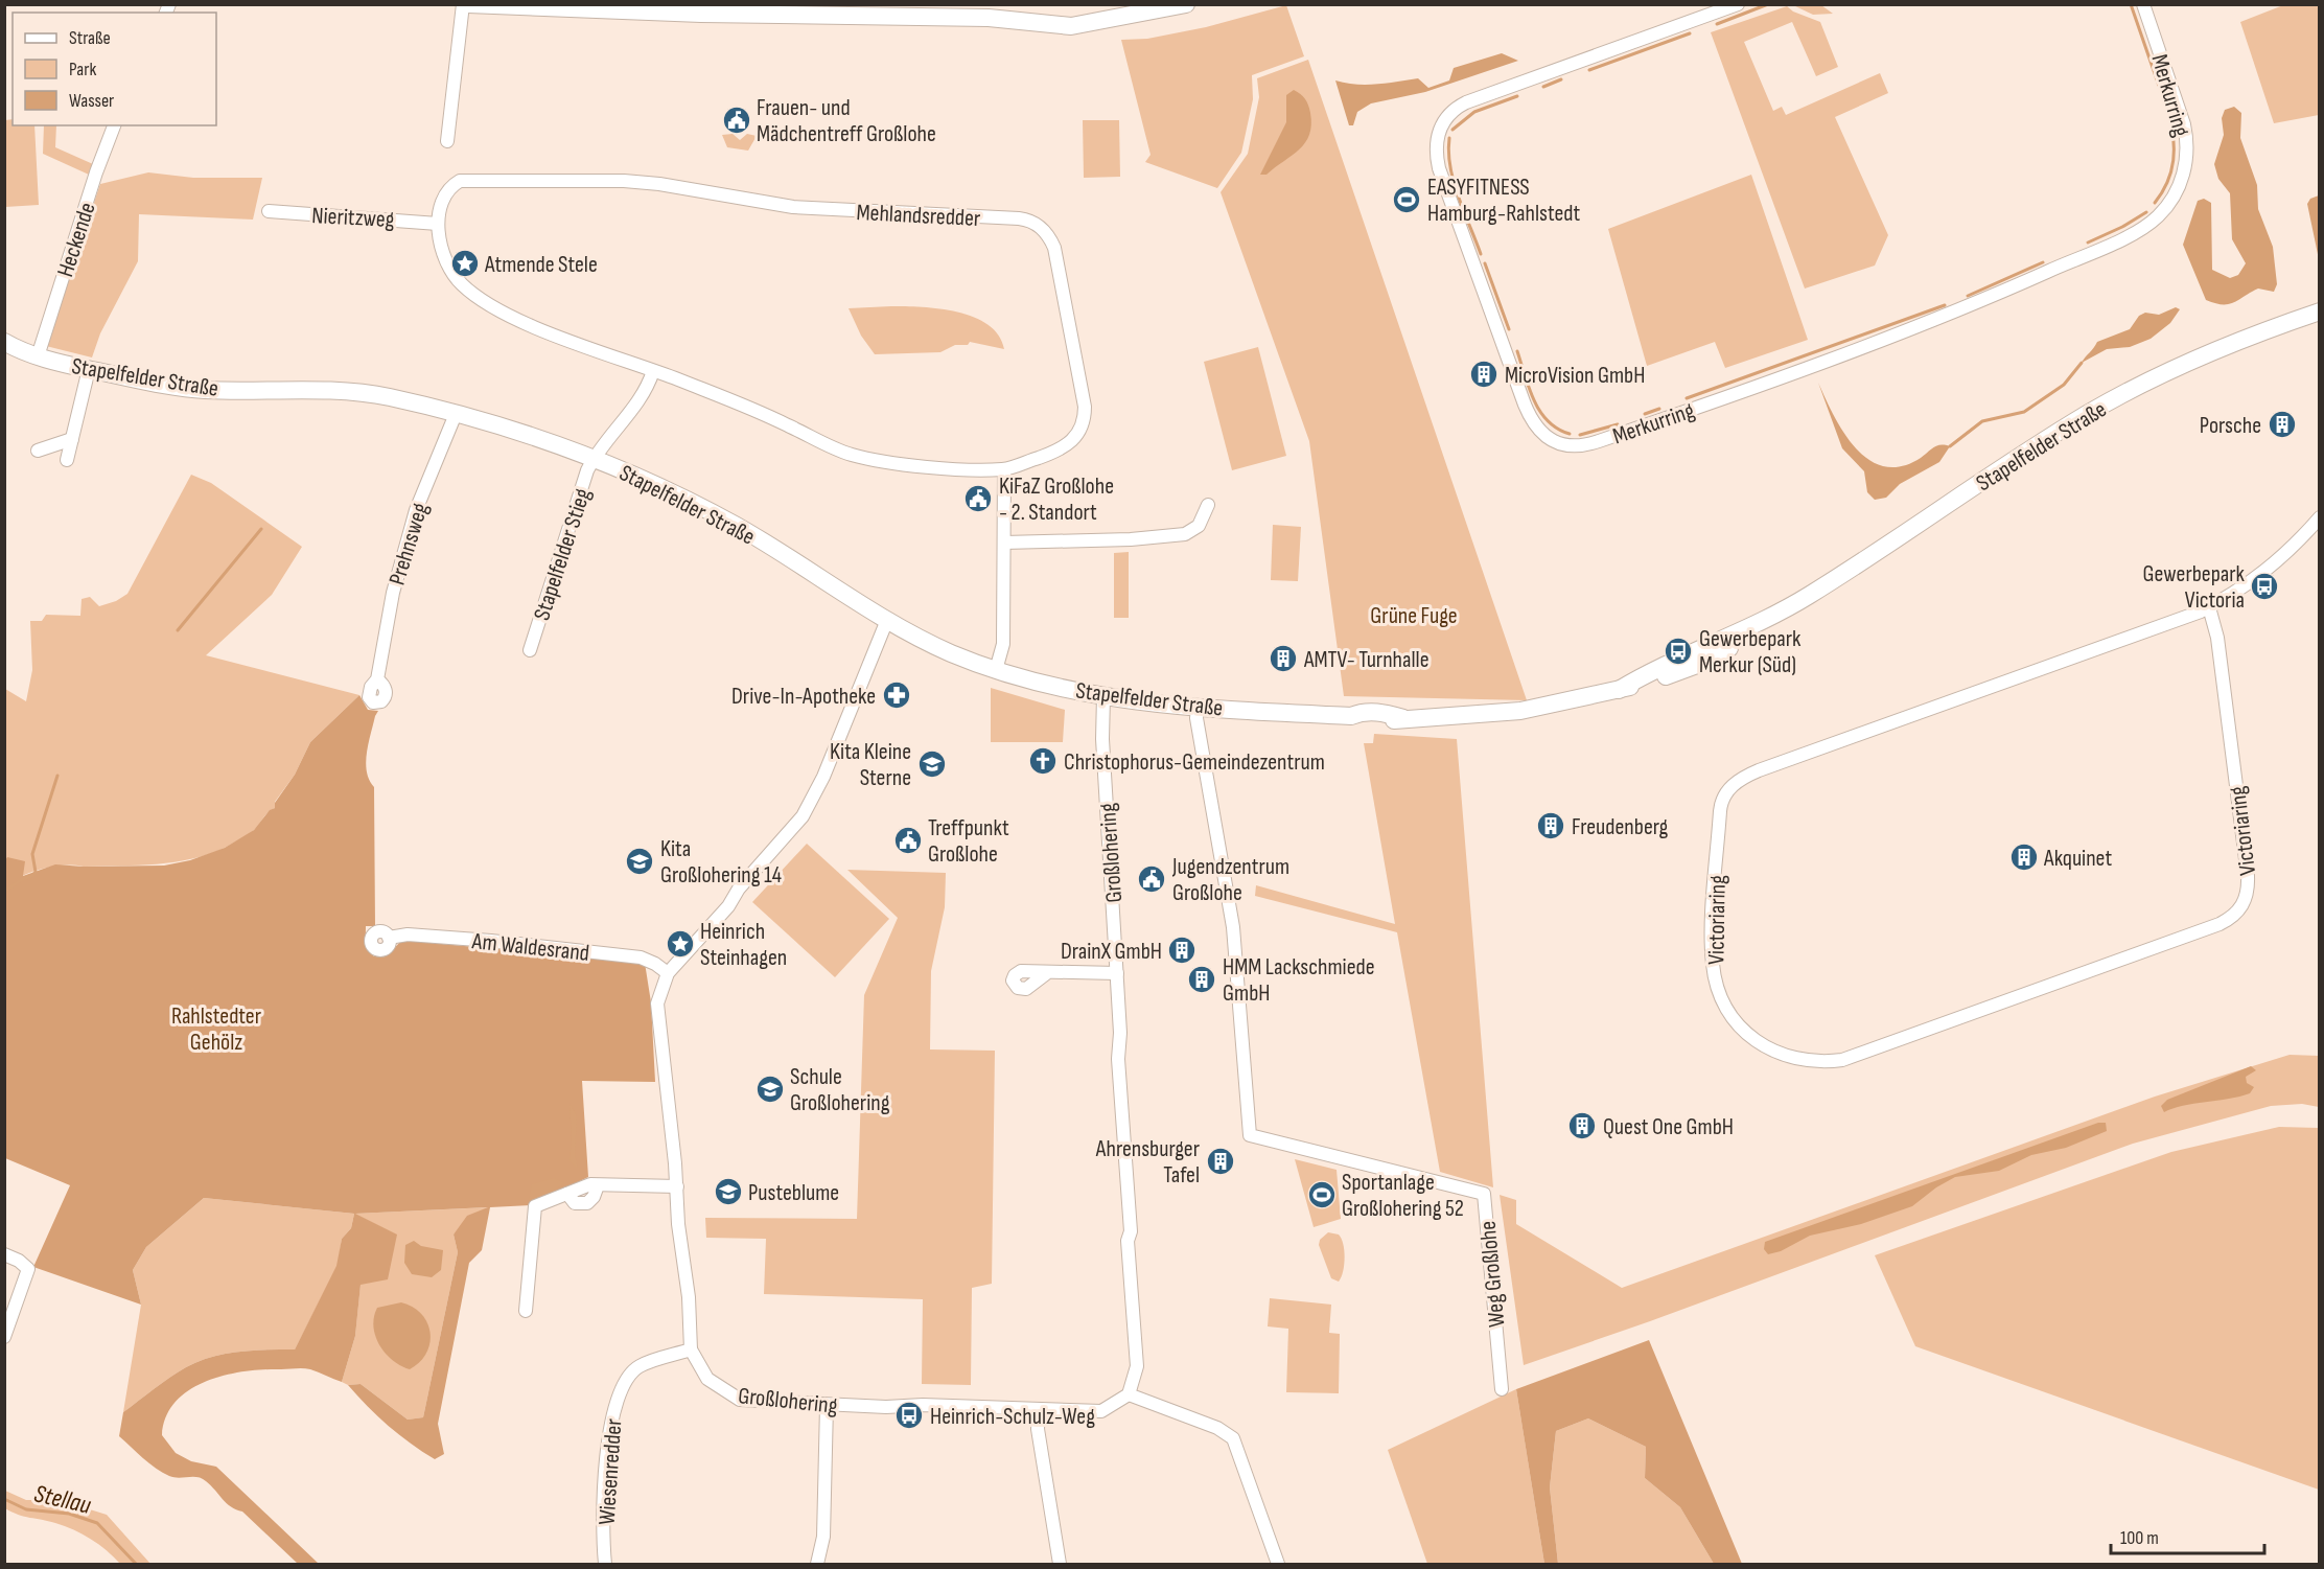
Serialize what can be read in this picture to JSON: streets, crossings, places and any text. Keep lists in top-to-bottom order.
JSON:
{
  "streets": {
    "street": [
      "Merkurring",
      "Mehlandsredder",
      "Nieritzweg",
      "Heckende",
      "Stapelfelder Straße",
      "Prehnsweg",
      "Stapelfelder Stieg",
      "Victoriaring",
      "Großlohering",
      "Am Waldesrand",
      "Weg Großlohe",
      "Wiesenredder"
    ]
  },
  "crossings": [
    ["Mehlandsredder", "Nieritzweg"],
    ["Heckende", "Stapelfelder Straße"],
    ["Stapelfelder Straße", "Prehnsweg"],
    ["Stapelfelder Straße", "Stapelfelder Stieg"],
    ["Stapelfelder Straße", "Großlohering"],
    ["Stapelfelder Straße", "Weg Großlohe"],
    ["Großlohering", "Am Waldesrand"],
    ["Großlohering", "Wiesenredder"]
  ],
  "water": ["Stellau"],
  "parks": ["Grüne Fuge", "Rahlstedter Gehölz"],
  "places": {
    "public building": [
      "Frauen- und Mädchentreff Großlohe",
      "KiFaZ Großlohe - 2. Standort",
      "Treffpunkt Großlohe",
      "Jugendzentrum Großlohe"
    ],
    "sports": ["EASYFITNESS Hamburg-Rahlstedt", "Sportanlage Großlohering 52"],
    "place": ["Atmende Stele", "Heinrich Steinhagen"],
    "building": [
      "MicroVision GmbH",
      "Porsche",
      "AMTV- Turnhalle",
      "Freudenberg",
      "Akquinet",
      "DrainX GmbH",
      "HMM Lackschmiede GmbH",
      "Quest One GmbH",
      "Ahrensburger Tafel"
    ],
    "bus stop": ["Gewerbepark Victoria", "Gewerbepark Merkur (Süd)", "Heinrich-Schulz-Weg"],
    "pharmacy": ["Drive-In-Apotheke"],
    "church": ["Christophorus-Gemeindezentrum"],
    "school or university": [
      "Kita Kleine Sterne",
      "Kita Großlohering 14",
      "Schule Großlohering",
      "Pusteblume"
    ]
  },
  "legend": ["Straße", "Park", "Wasser"],
  "scale_bar": "100 m"
}
